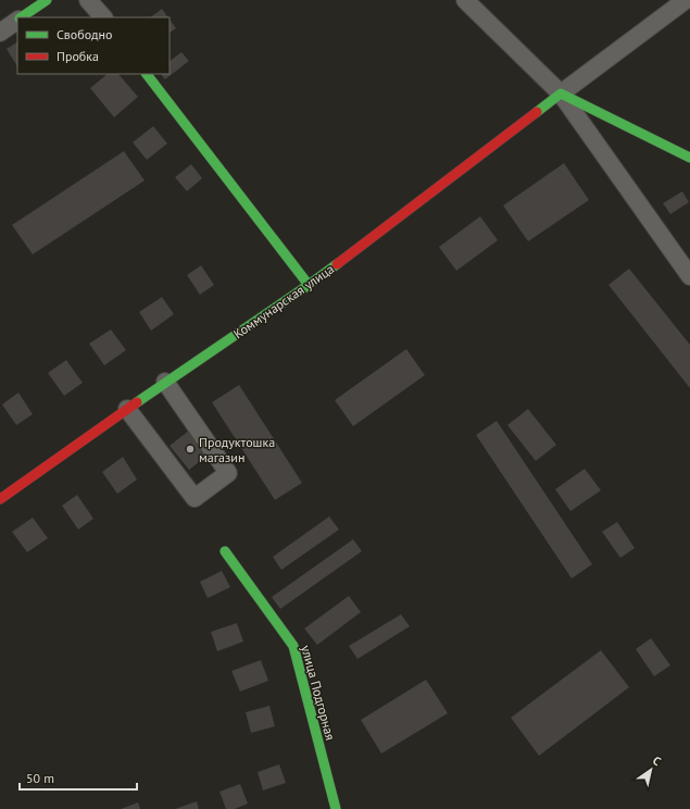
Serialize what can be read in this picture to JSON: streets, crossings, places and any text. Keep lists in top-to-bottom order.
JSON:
{
  "streets": {
    "street": ["Коммунарская улица", "улица Подгорная"]
  },
  "places": ["Продуктошка магазин"],
  "legend": ["Свободно", "Пробка"],
  "scale_bar": "50 m",
  "north": "top right"
}
